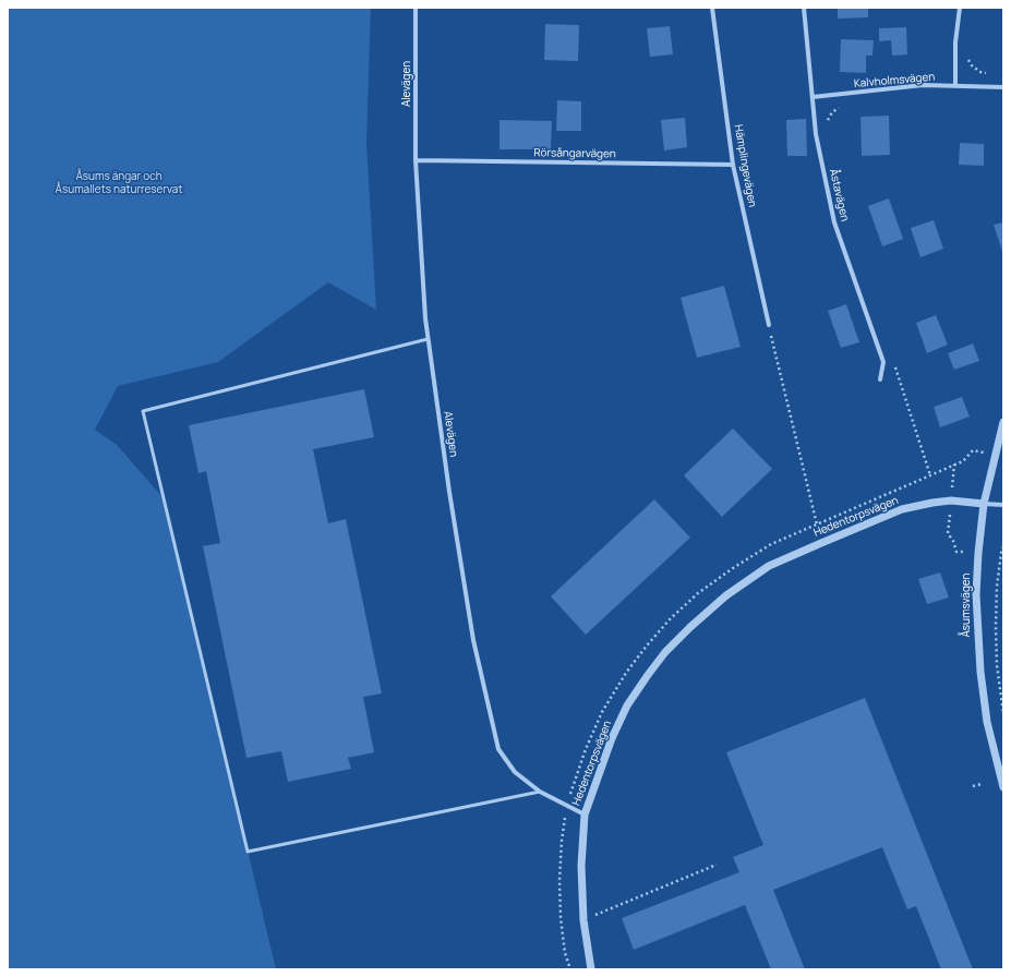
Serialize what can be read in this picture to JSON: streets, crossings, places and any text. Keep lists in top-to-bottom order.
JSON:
{
  "streets": {
    "street": [
      "Kalvholmsvägen",
      "Alevägen",
      "Rörsångarvägen",
      "Hämplingevägen",
      "Åstavägen",
      "Hedentorpsvägen",
      "Åsumsvägen"
    ]
  },
  "crossings": [
    ["Kalvholmsvägen", "Åstavägen"],
    ["Alevägen", "Rörsångarvägen"],
    ["Alevägen", "Hedentorpsvägen"],
    ["Rörsångarvägen", "Hämplingevägen"],
    ["Hedentorpsvägen", "Åsumsvägen"]
  ],
  "parks": ["Åsums ängar och Åsumallets naturreservat"]
}
